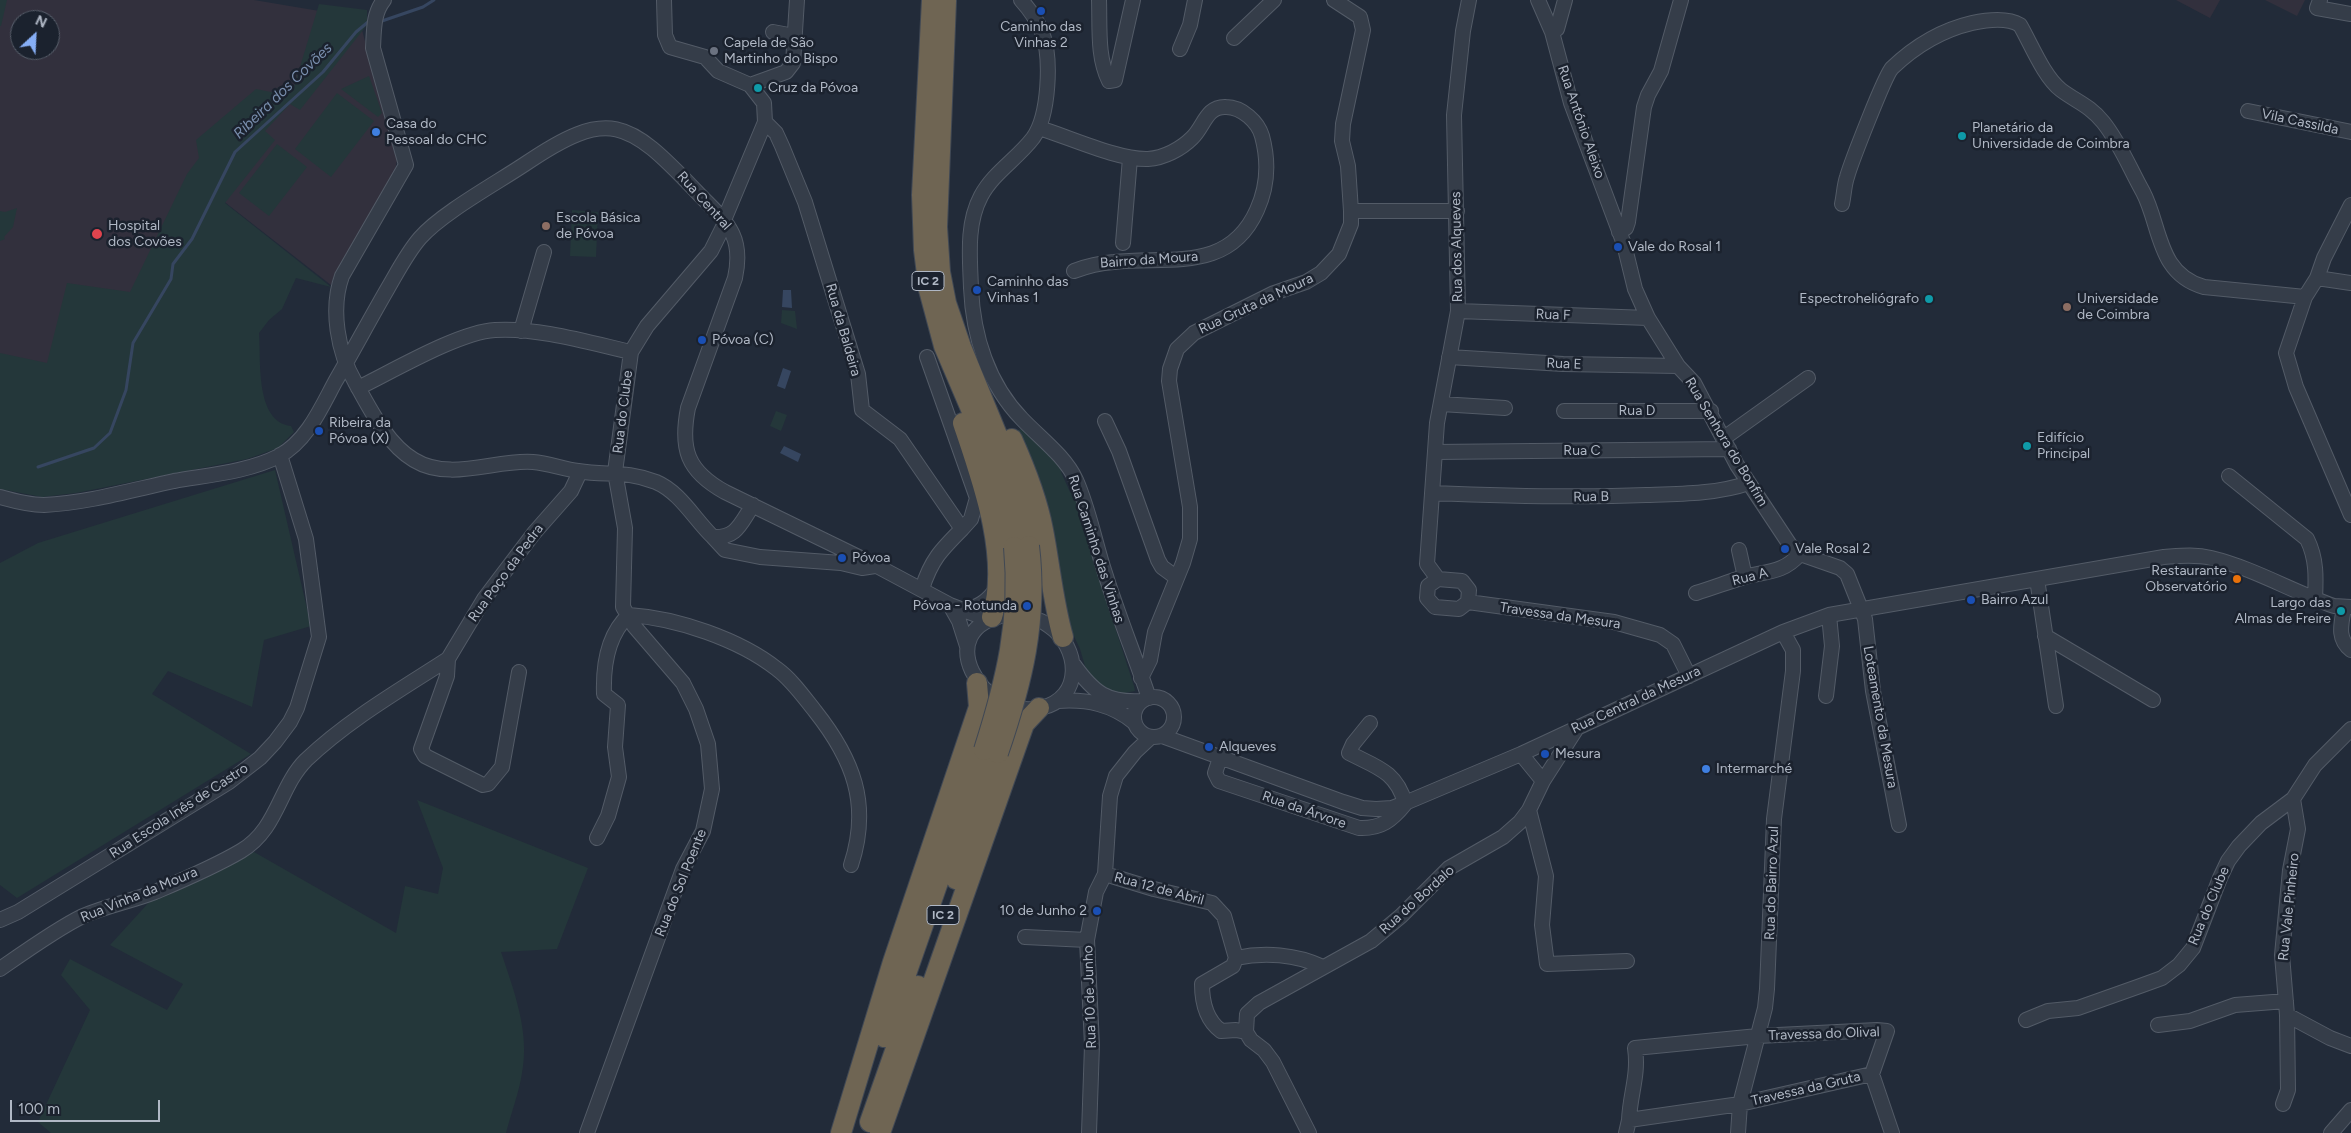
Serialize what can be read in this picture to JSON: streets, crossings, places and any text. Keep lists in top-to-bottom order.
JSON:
{
  "streets": {
    "highway": ["IC 2"],
    "street": [
      "Rua António Aleixo",
      "Vila Cassilda",
      "Rua Central",
      "Rua dos Alqueves",
      "Bairro da Moura",
      "Rua Gruta da Moura",
      "Rua F",
      "Rua da Baldeira",
      "Rua E",
      "Rua D",
      "Rua do Clube",
      "Rua Senhora do Bonfim",
      "Rua C",
      "Rua B",
      "Rua Caminho das Vinhas",
      "Rua Poço da Pedra",
      "Rua A",
      "Travessa da Mesura",
      "Rua Central da Mesura",
      "Loteamento da Mesura",
      "Rua da Árvore",
      "Rua Escola Inês de Castro",
      "Rua do Sol Poente",
      "Rua do Bairro Azul",
      "Rua 12 de Abril",
      "Rua Vinha da Moura",
      "Rua do Bordalo",
      "Rua Vale Pinheiro",
      "Rua 10 de Junho",
      "Travessa do Olival",
      "Travessa da Gruta"
    ]
  },
  "crossings": [
    ["Rua António Aleixo", "Rua Senhora do Bonfim"],
    ["Rua Central", "Rua Escola Inês de Castro"],
    ["Rua dos Alqueves", "Rua F"],
    ["Rua dos Alqueves", "Rua E"],
    ["Rua dos Alqueves", "Rua C"],
    ["Rua dos Alqueves", "Rua B"],
    ["Rua dos Alqueves", "Travessa da Mesura"],
    ["Bairro da Moura", "Rua Caminho das Vinhas"],
    ["Rua Gruta da Moura", "Rua Caminho das Vinhas"],
    ["Rua F", "Rua Senhora do Bonfim"],
    ["Rua E", "Rua Senhora do Bonfim"],
    ["Rua D", "Rua Senhora do Bonfim"],
    ["Rua do Clube", "Rua do Sol Poente"],
    ["Rua do Clube", "Rua Vale Pinheiro"],
    ["Rua Senhora do Bonfim", "Rua C"],
    ["Rua Senhora do Bonfim", "Rua B"],
    ["Rua Senhora do Bonfim", "Rua A"],
    ["Rua Senhora do Bonfim", "Rua Central da Mesura"],
    ["Rua Senhora do Bonfim", "Loteamento da Mesura"],
    ["Rua Poço da Pedra", "Rua Vinha da Moura"],
    ["Travessa da Mesura", "Rua Central da Mesura"],
    ["Rua Central da Mesura", "Loteamento da Mesura"],
    ["Rua Central da Mesura", "Rua da Árvore"],
    ["Rua Central da Mesura", "Rua do Bairro Azul"],
    ["Rua Central da Mesura", "Rua do Bordalo"],
    ["Rua Central da Mesura", "Rua 10 de Junho"],
    ["Rua do Bairro Azul", "Travessa do Olival"],
    ["Rua do Bairro Azul", "Travessa da Gruta"],
    ["Rua 12 de Abril", "Rua 10 de Junho"],
    ["Travessa do Olival", "Travessa da Gruta"]
  ],
  "water": ["Ribeira dos Covões"],
  "places": [
    "Caminho das Vinhas 2",
    "Capela de São Martinho do Bispo",
    "Cruz da Póvoa",
    "Casa do Pessoal do CHC",
    "Planetário da Universidade de Coimbra",
    "Escola Básica de Póvoa",
    "Hospital dos Covões",
    "Vale do Rosal 1",
    "Caminho das Vinhas 1",
    "Espectroheliógrafo",
    "Universidade de Coimbra",
    "Póvoa (C)",
    "Ribeira da Póvoa (X)",
    "Edifício Principal",
    "Vale Rosal 2",
    "Póvoa",
    "Restaurante Observatório",
    "Bairro Azul",
    "Póvoa - Rotunda",
    "Largo das Almas de Freire",
    "Alqueves",
    "Mesura",
    "Intermarché",
    "10 de Junho 2"
  ],
  "scale_bar": "100 m",
  "north": "top right"
}
